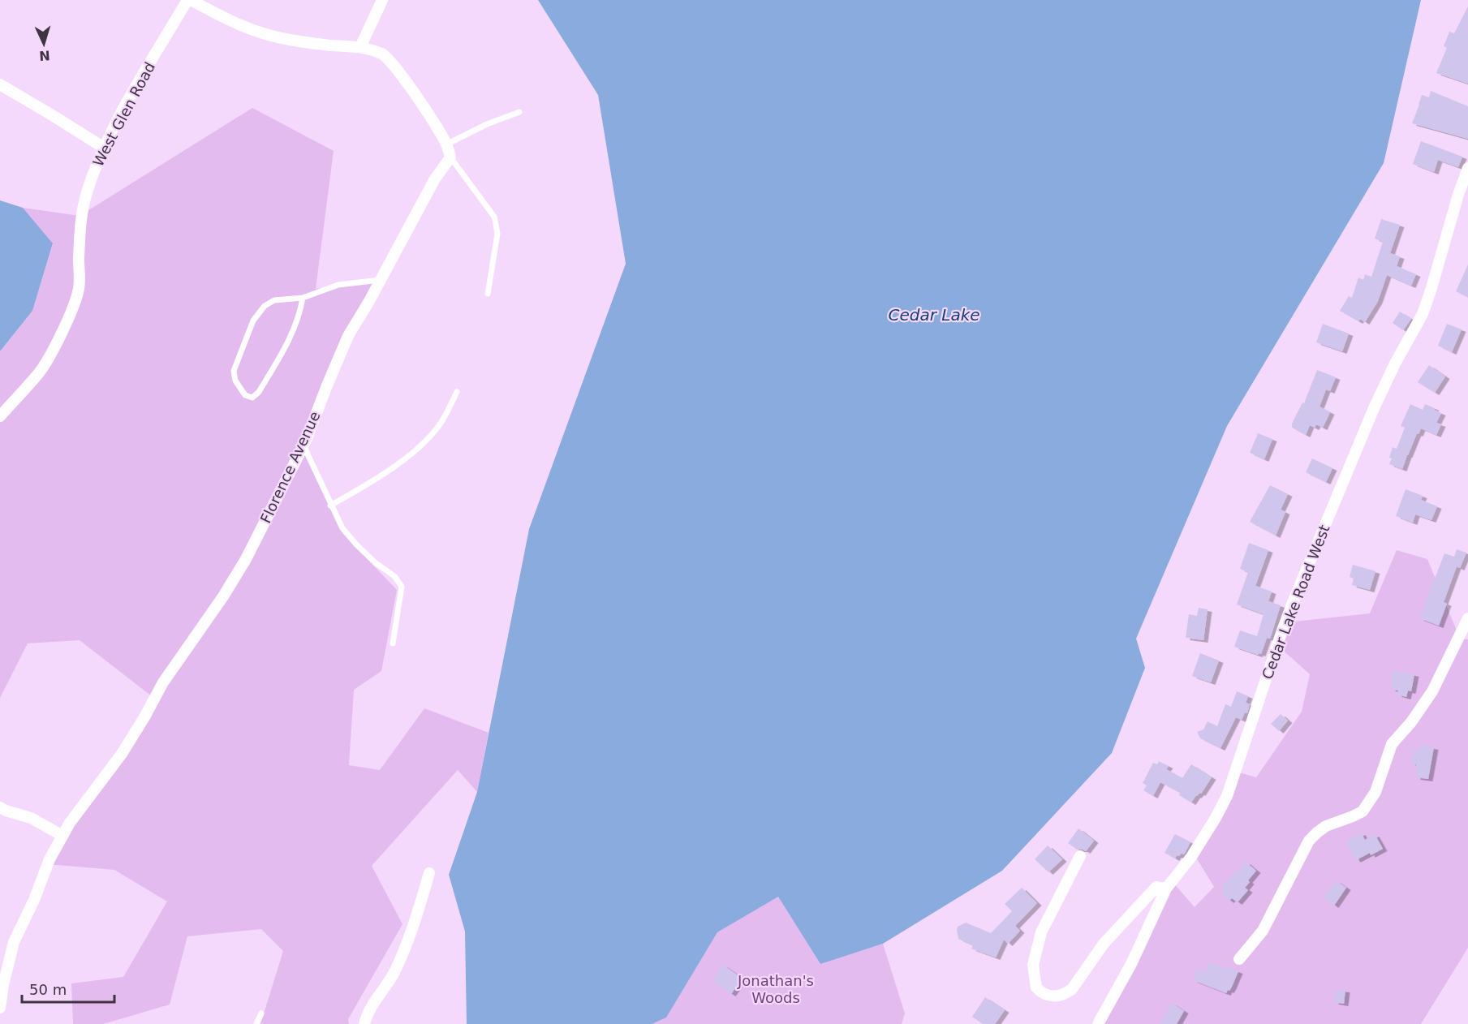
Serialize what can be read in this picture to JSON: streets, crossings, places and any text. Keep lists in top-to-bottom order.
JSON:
{
  "streets": {
    "street": ["West Glen Road", "Florence Avenue", "Cedar Lake Road West"]
  },
  "water": ["Cedar Lake"],
  "parks": ["Jonathan's Woods"],
  "scale_bar": "50 m",
  "north": "bottom"
}
